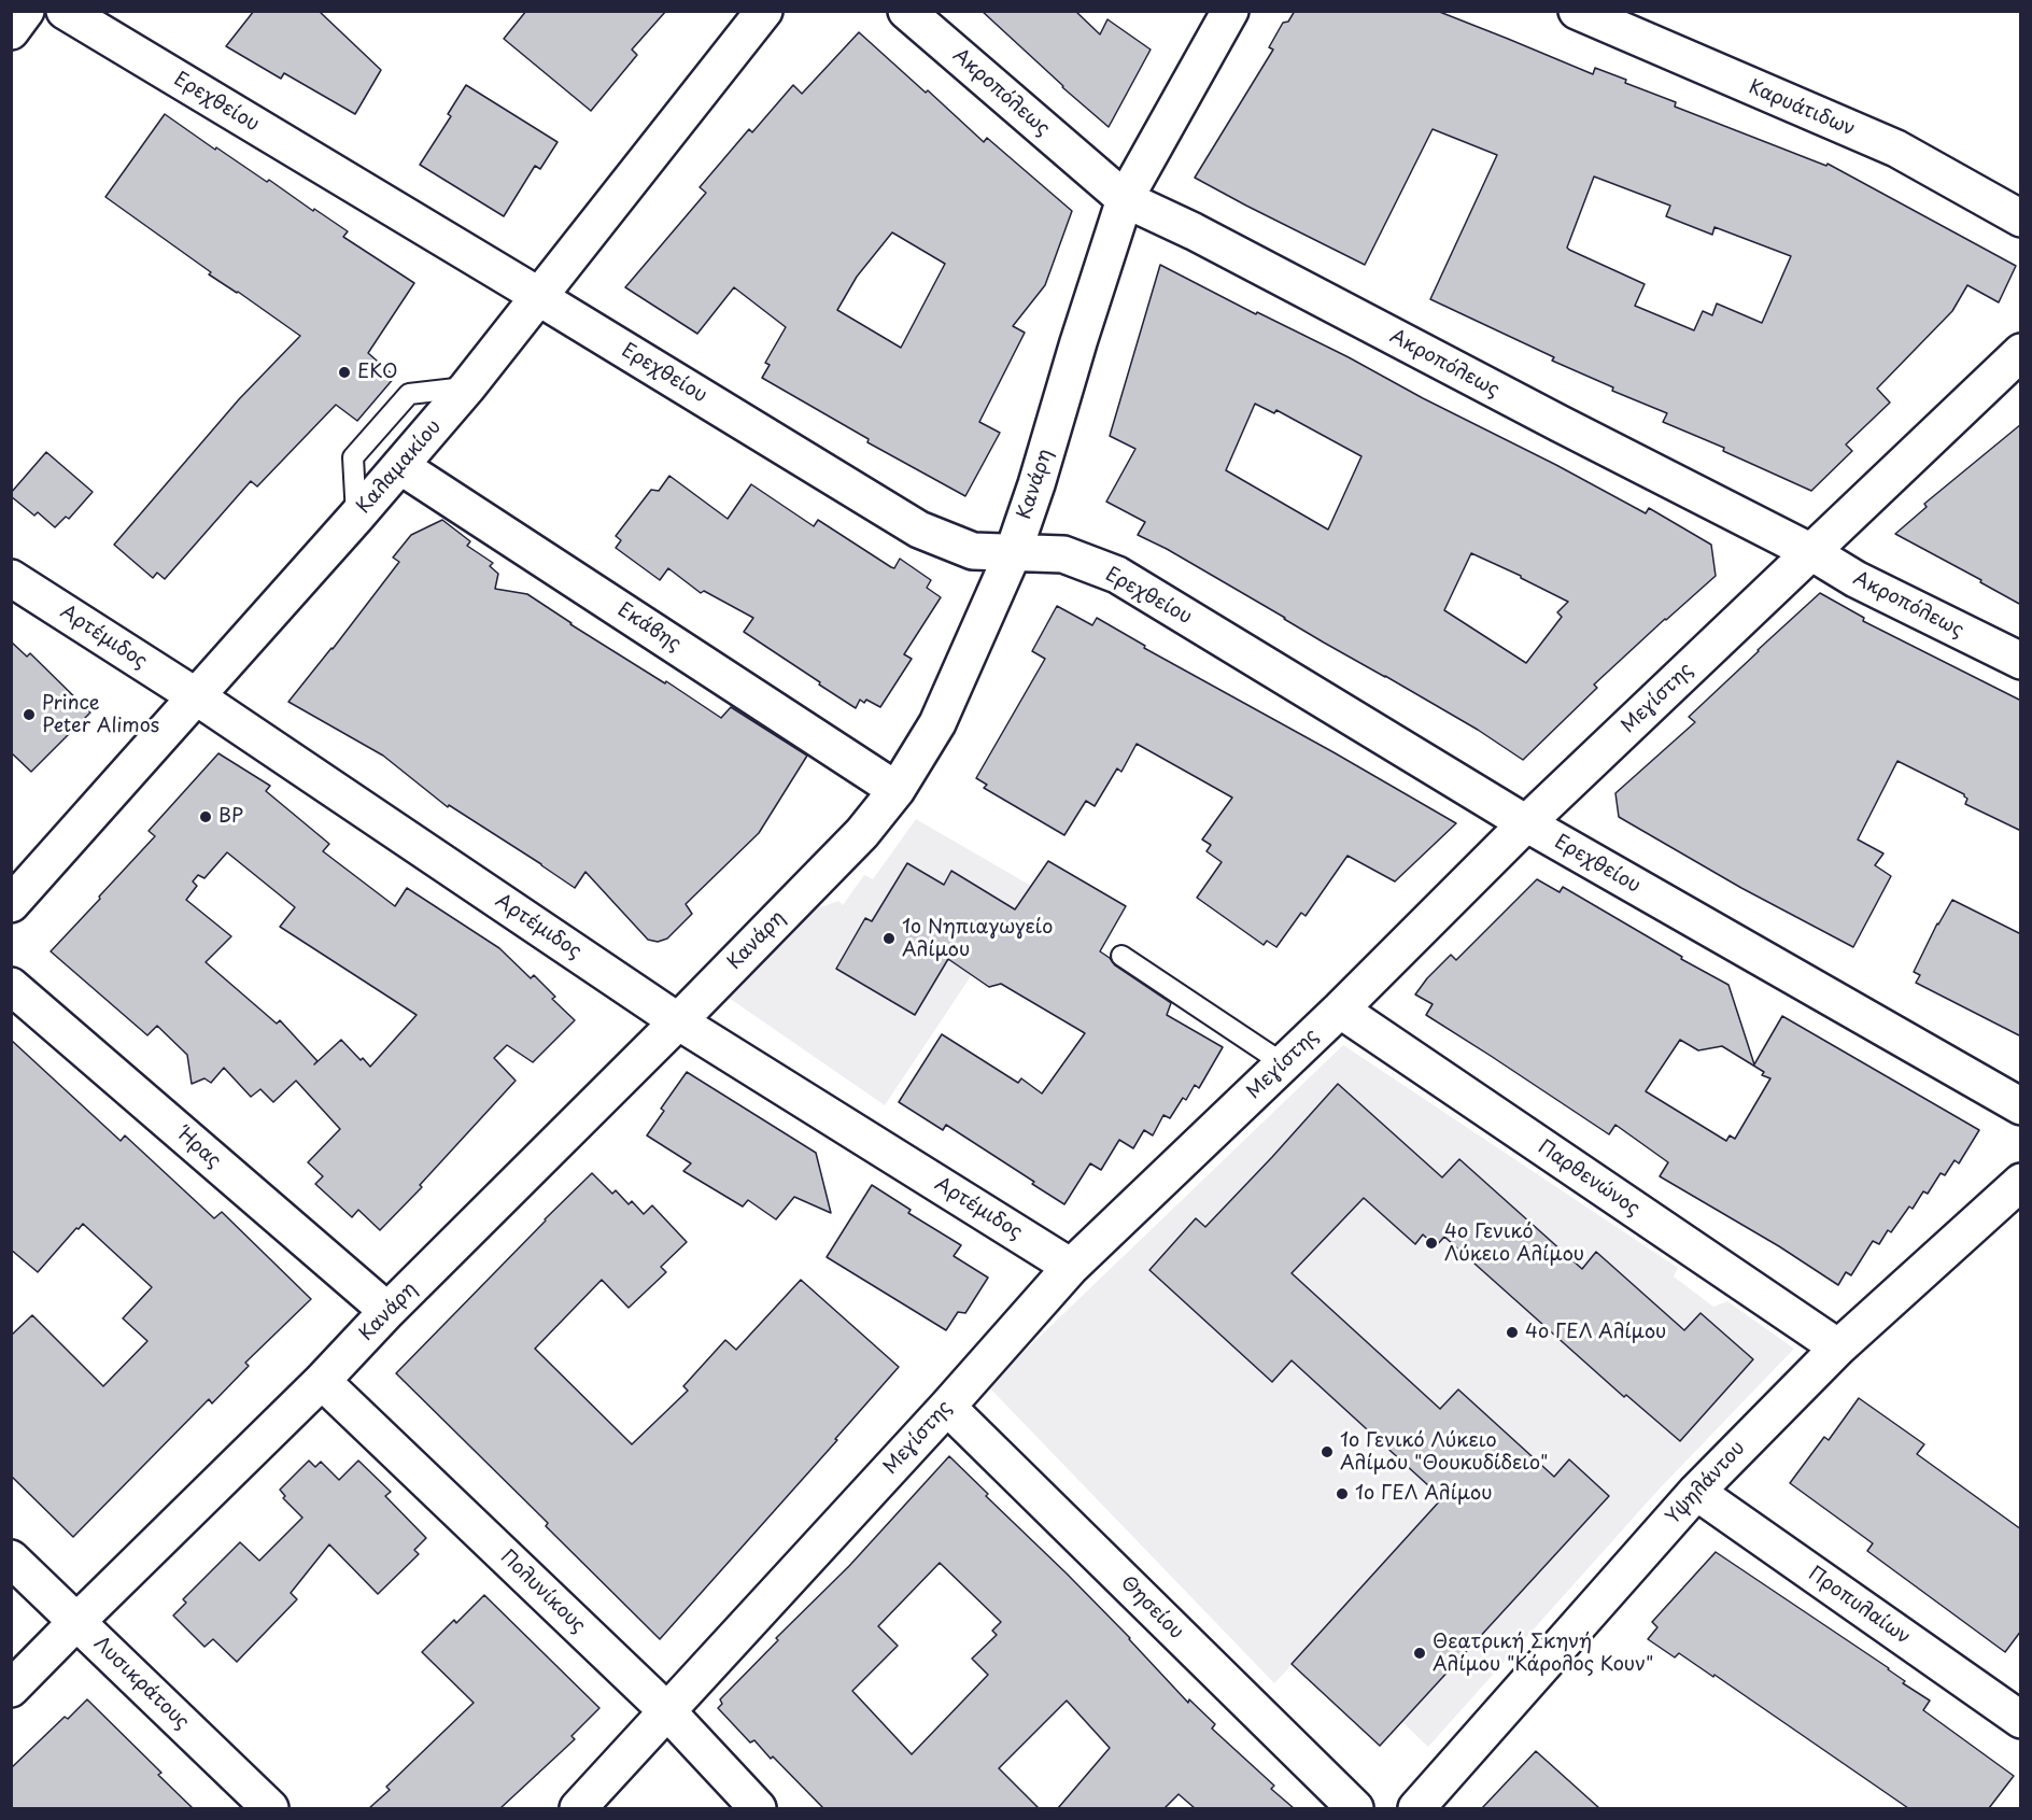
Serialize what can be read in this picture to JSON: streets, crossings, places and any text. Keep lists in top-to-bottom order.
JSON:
{
  "streets": {
    "street": [
      "Ακροπόλεως",
      "Ερεχθείου",
      "Καρυάτιδων",
      "Καλαμακίου",
      "Κανάρη",
      "Εκάβης",
      "Αρτέμιδος",
      "Μεγίστης",
      "Ήρας",
      "Παρθενώνος",
      "Υψηλάντου",
      "Πολυνίκους",
      "Προπυλαίων",
      "Θησείου",
      "Λυσικράτους"
    ]
  },
  "crossings": [
    ["Ακροπόλεως", "Κανάρη"],
    ["Ακροπόλεως", "Μεγίστης"],
    ["Ερεχθείου", "Καλαμακίου"],
    ["Ερεχθείου", "Κανάρη"],
    ["Ερεχθείου", "Μεγίστης"],
    ["Καλαμακίου", "Εκάβης"],
    ["Καλαμακίου", "Αρτέμιδος"],
    ["Κανάρη", "Εκάβης"],
    ["Κανάρη", "Αρτέμιδος"],
    ["Κανάρη", "Ήρας"],
    ["Κανάρη", "Πολυνίκους"],
    ["Κανάρη", "Λυσικράτους"],
    ["Αρτέμιδος", "Μεγίστης"],
    ["Μεγίστης", "Παρθενώνος"],
    ["Μεγίστης", "Πολυνίκους"],
    ["Μεγίστης", "Θησείου"],
    ["Παρθενώνος", "Υψηλάντου"],
    ["Υψηλάντου", "Προπυλαίων"]
  ],
  "places": [
    "EKO",
    "Prince Peter Alimos",
    "BP",
    "1o Νηπιαγωγείο Αλίμου",
    "4ο Γενικό Λύκειο Αλίμου",
    "4ο ΓΕΛ Αλίμου",
    "1ο Γενικό Λύκειο Αλίμου \"Θουκυδίδειο\"",
    "1ο ΓΕΛ Αλίμου",
    "Θεατρική Σκηνή Αλίμου \"Κάρολος Κουν\""
  ]
}
